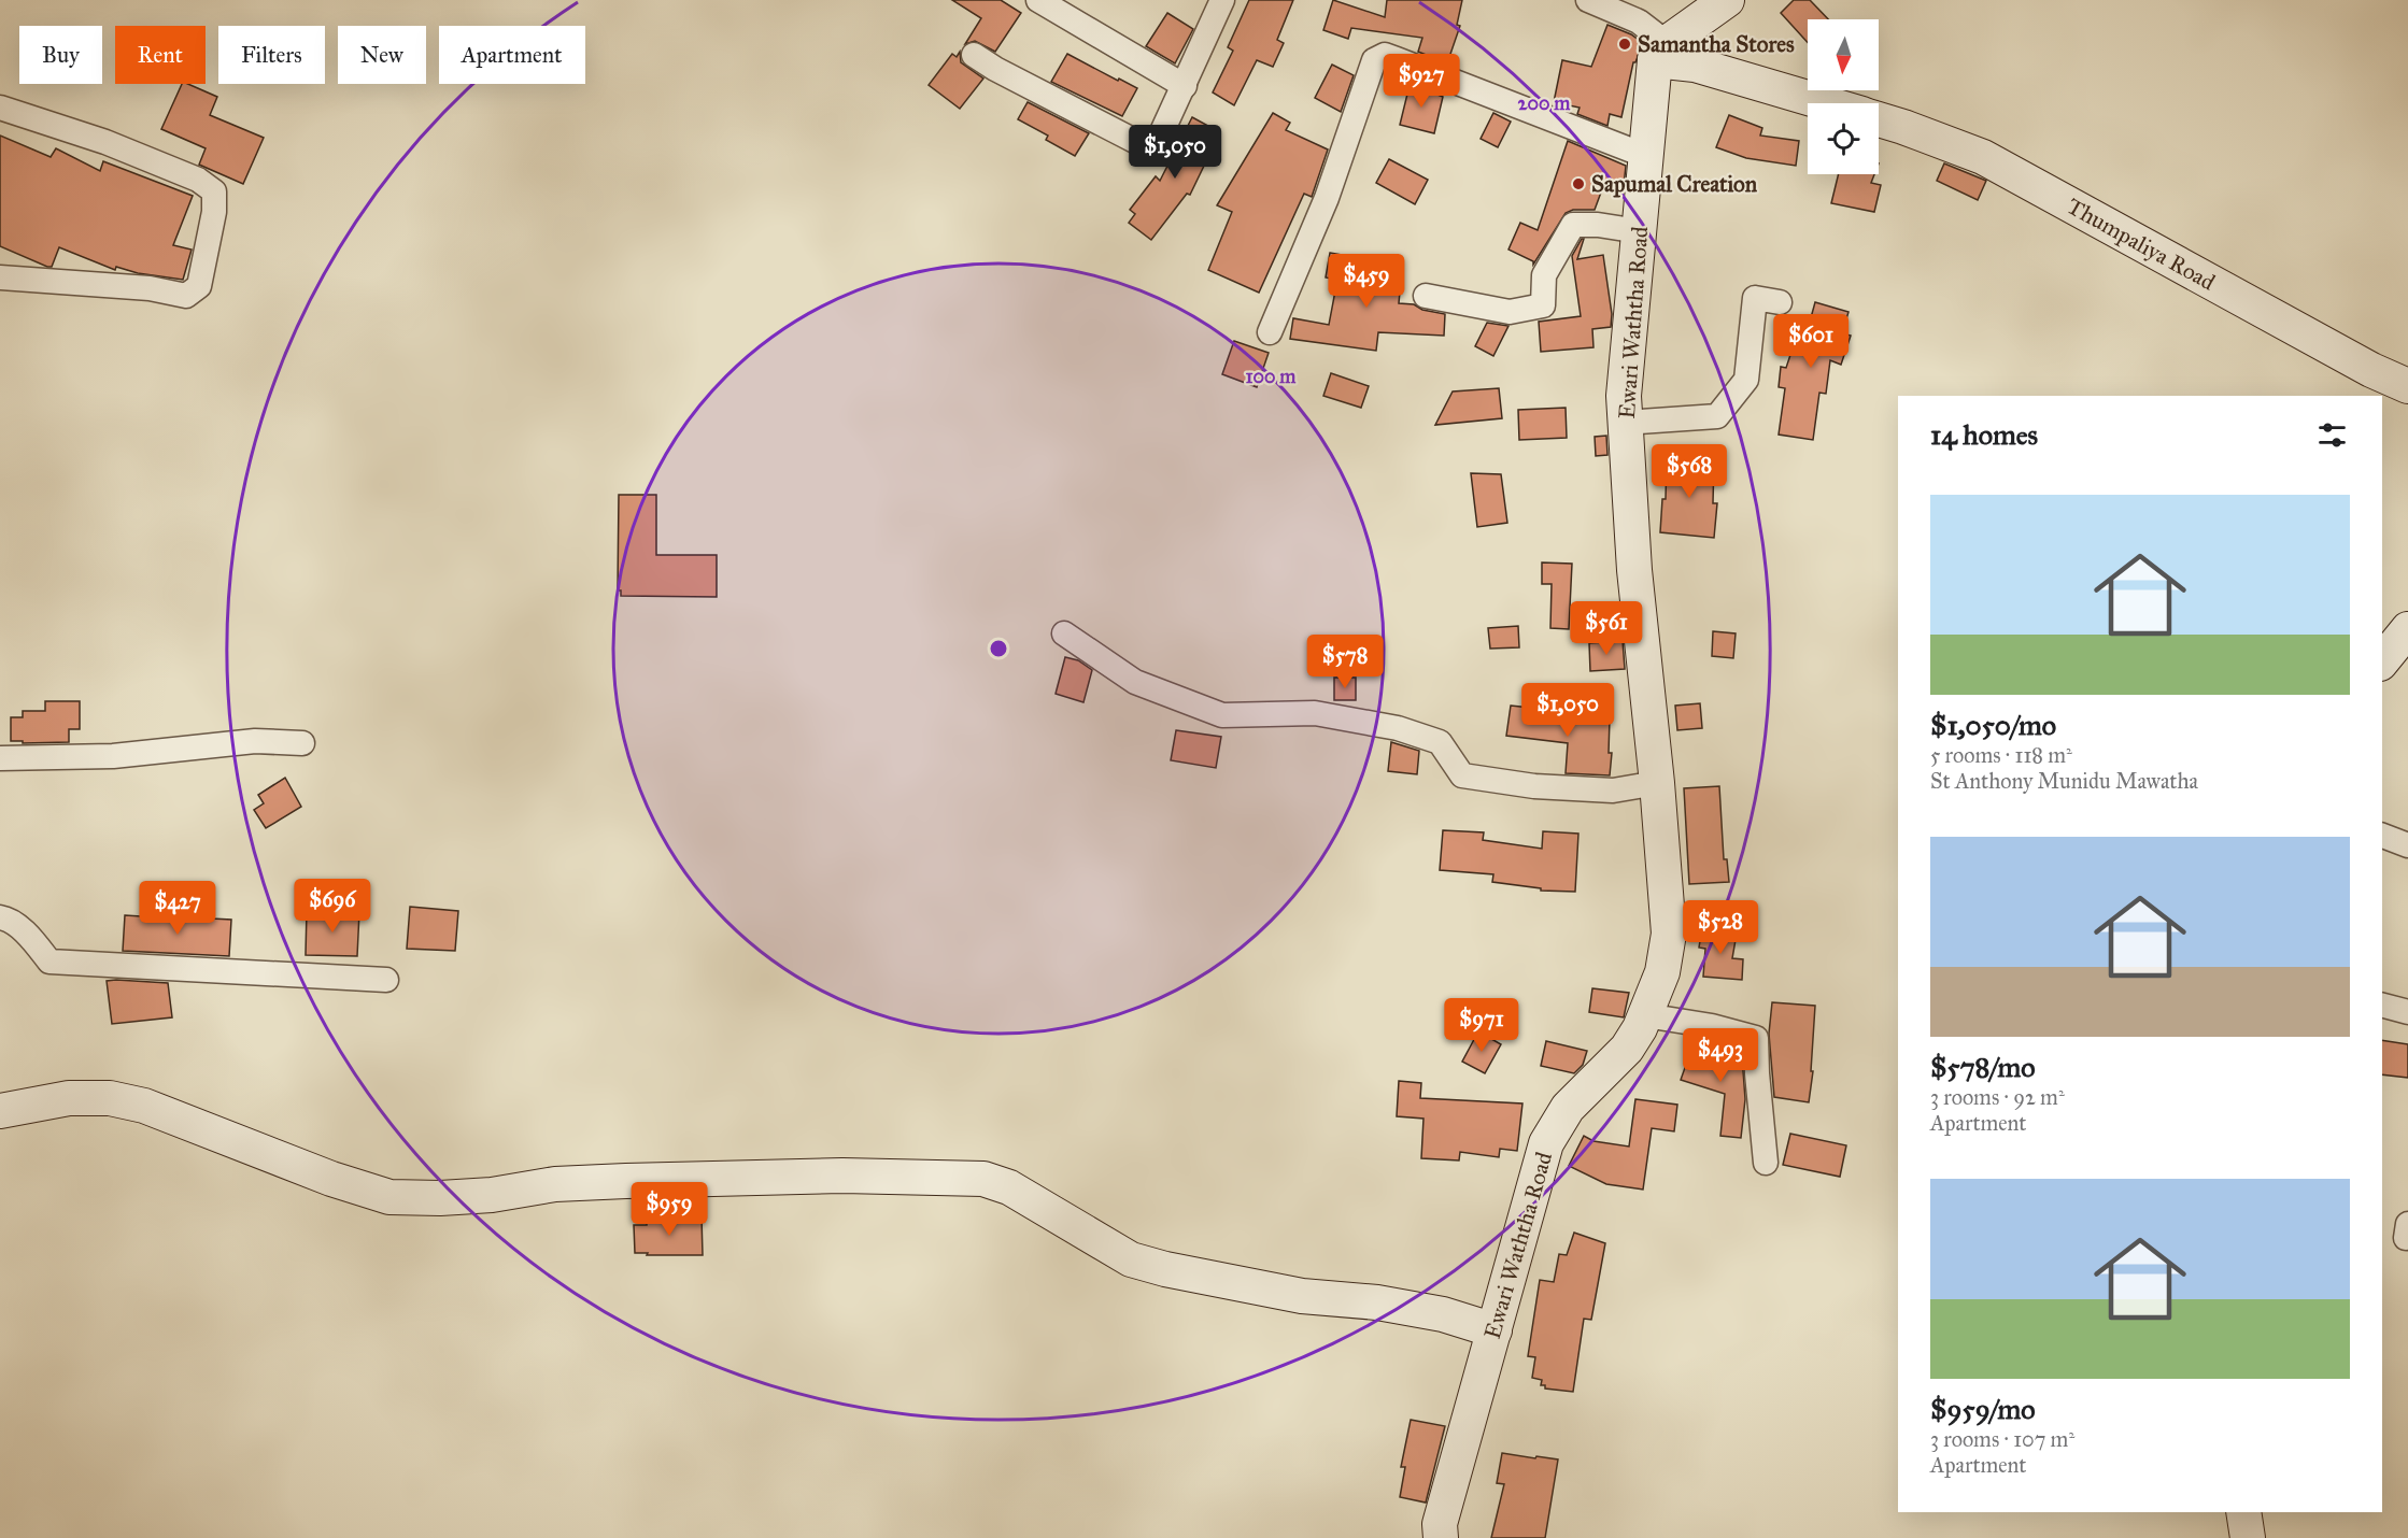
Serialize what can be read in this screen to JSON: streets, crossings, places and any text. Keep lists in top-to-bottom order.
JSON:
{
  "streets": {
    "street": ["Thumpaliya Road", "Ewari Waththa Road"]
  },
  "places": ["Samantha Stores", "Sapumal Creation"],
  "north": "bottom",
  "page": {
    "chip": [
      "Buy",
      "Rent",
      "Filters",
      "New",
      "Apartment"
    ],
    "price": [
      "$927",
      "$1,050",
      "$459",
      "$601",
      "$568",
      "$561",
      "$578",
      "$1,050",
      "$696",
      "$427",
      "$528",
      "$971",
      "$493",
      "$959"
    ],
    "heading": "14 homes",
    "list": [
      {
        "name": "$1,050/mo",
        "note": "5 rooms · 118 m² · St Anthony Munidu Mawatha"
      },
      {
        "name": "$578/mo",
        "note": "3 rooms · 92 m² · Apartment"
      },
      {
        "name": "$959/mo",
        "note": "3 rooms · 107 m² · Apartment"
      }
    ]
  },
  "rings": ["200 m", "100 m"]
}
